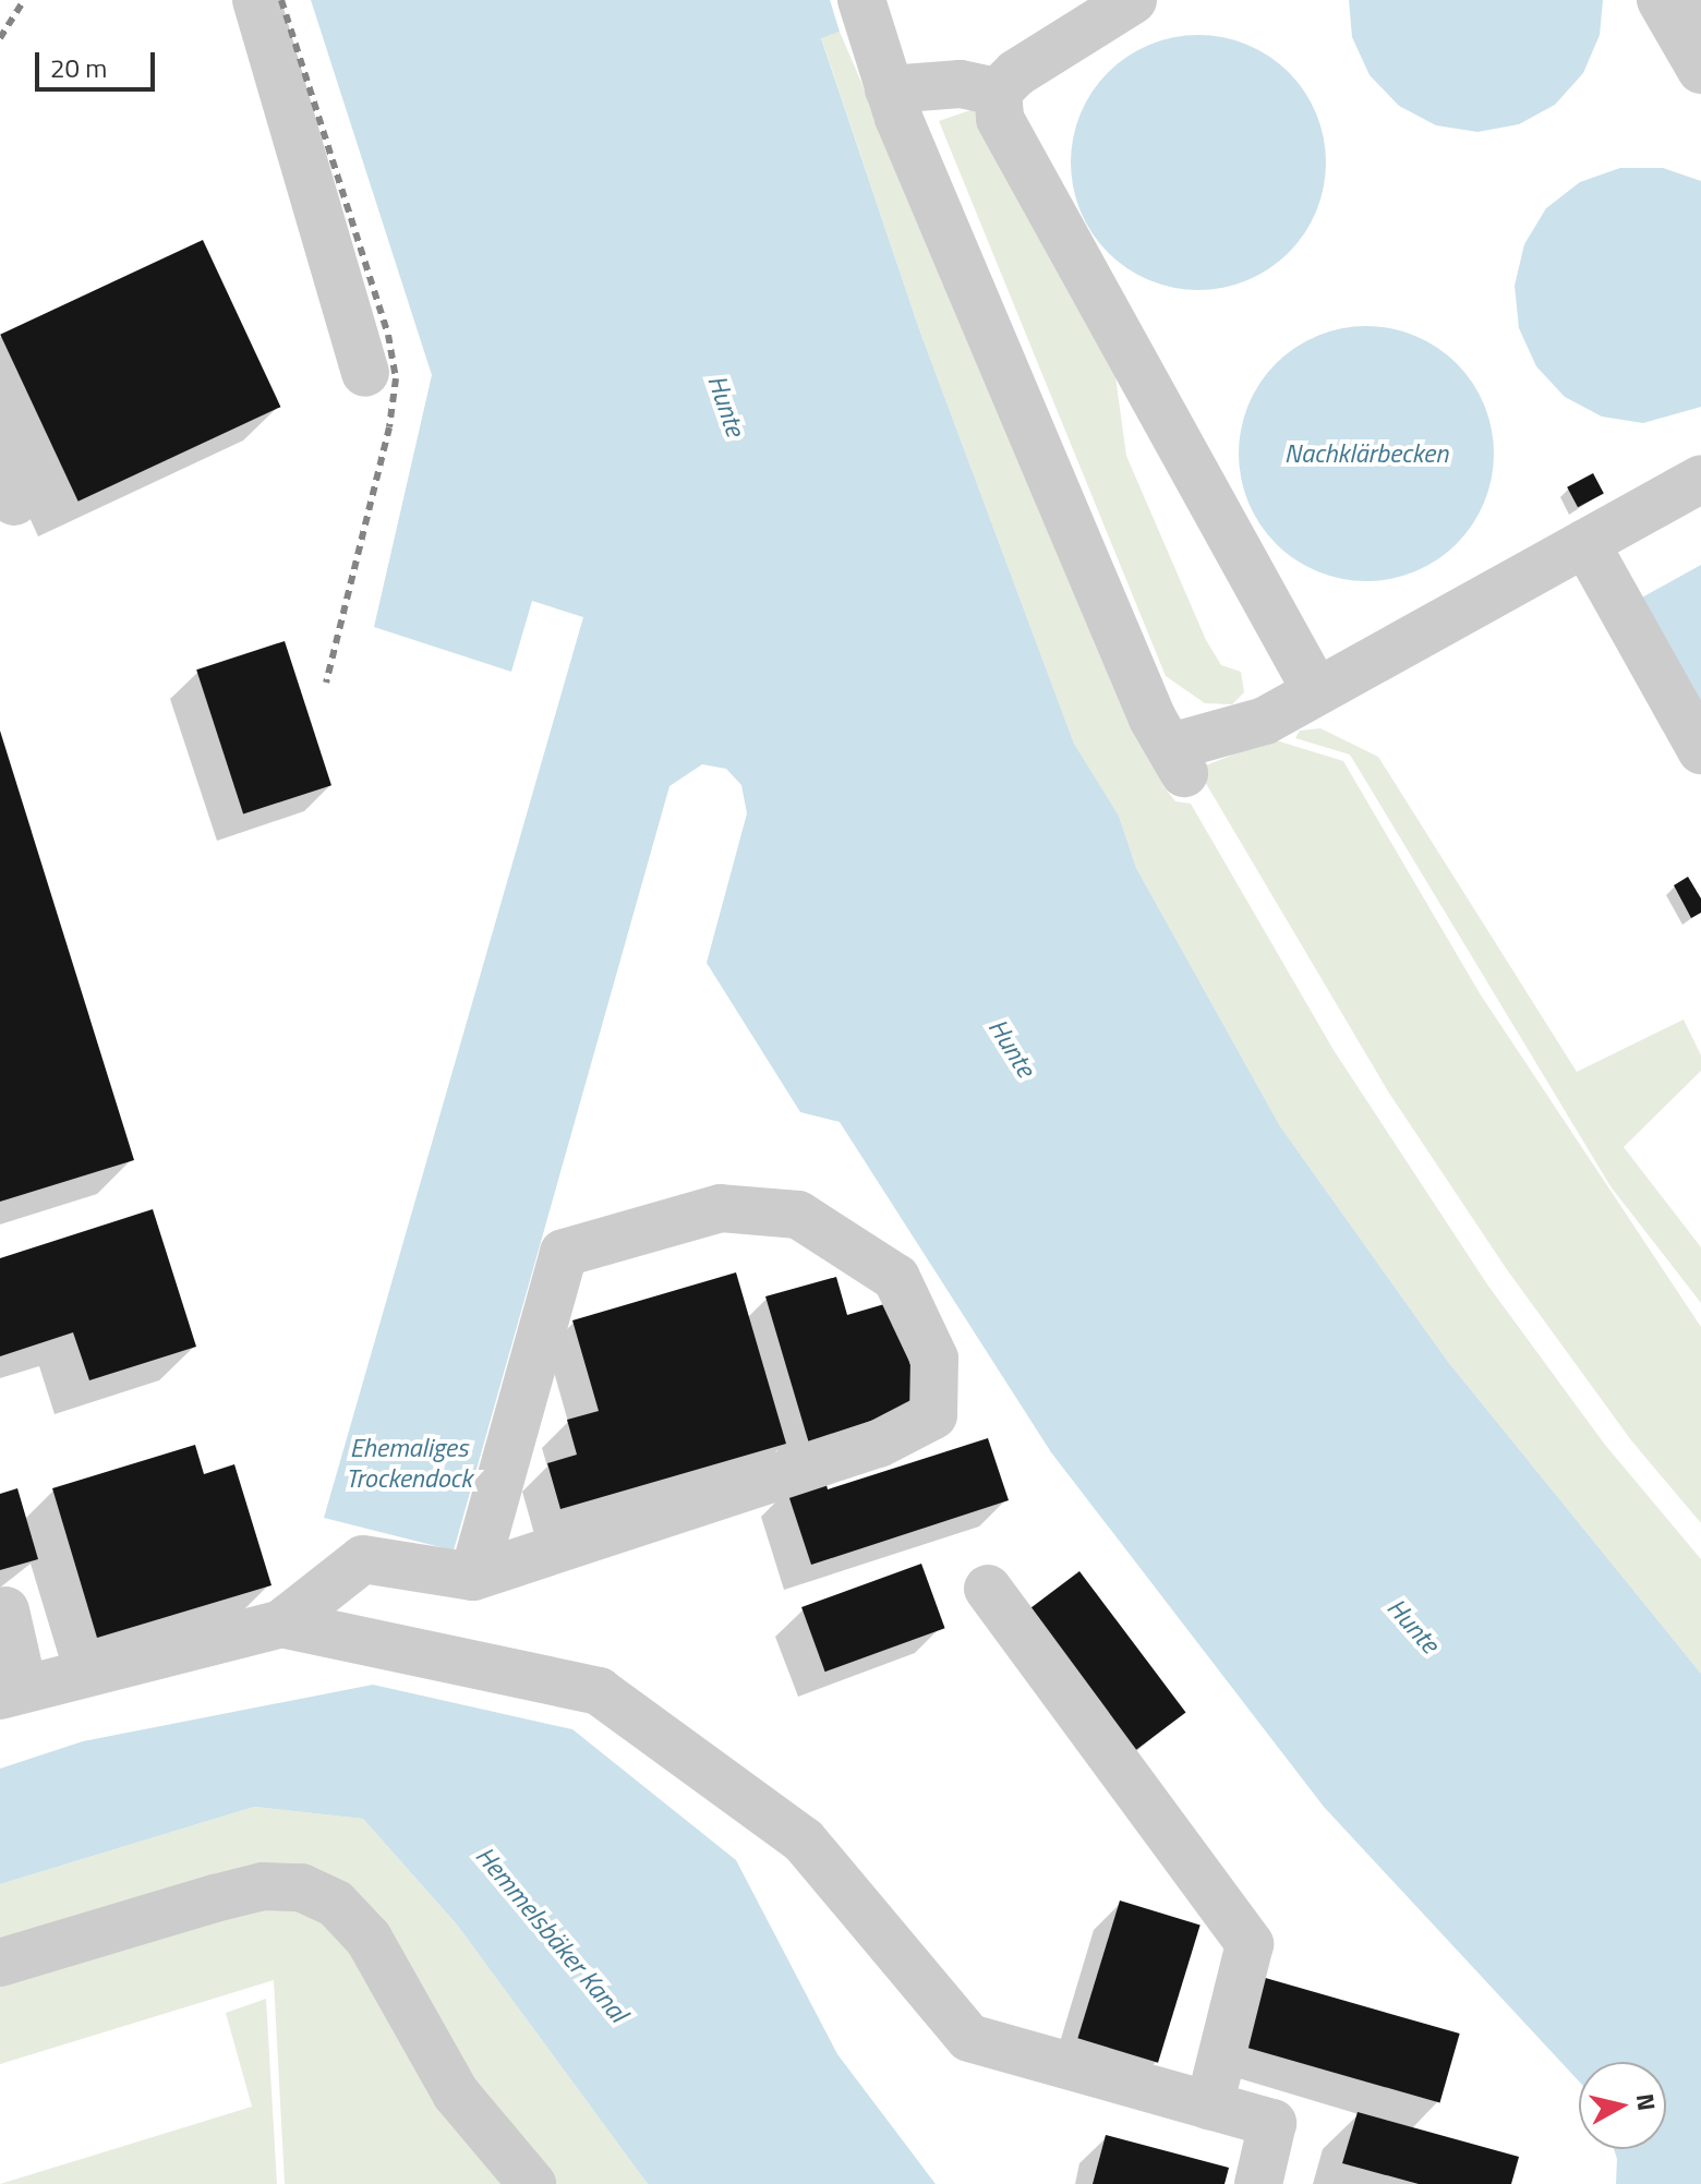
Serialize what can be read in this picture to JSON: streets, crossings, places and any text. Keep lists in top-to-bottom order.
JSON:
{
  "water": [
    "Hunte",
    "Nachklärbecken",
    "Ehemaliges Trockendock",
    "Hemmelsbäker Kanal"
  ],
  "scale_bar": "20 m",
  "north": "right"
}
